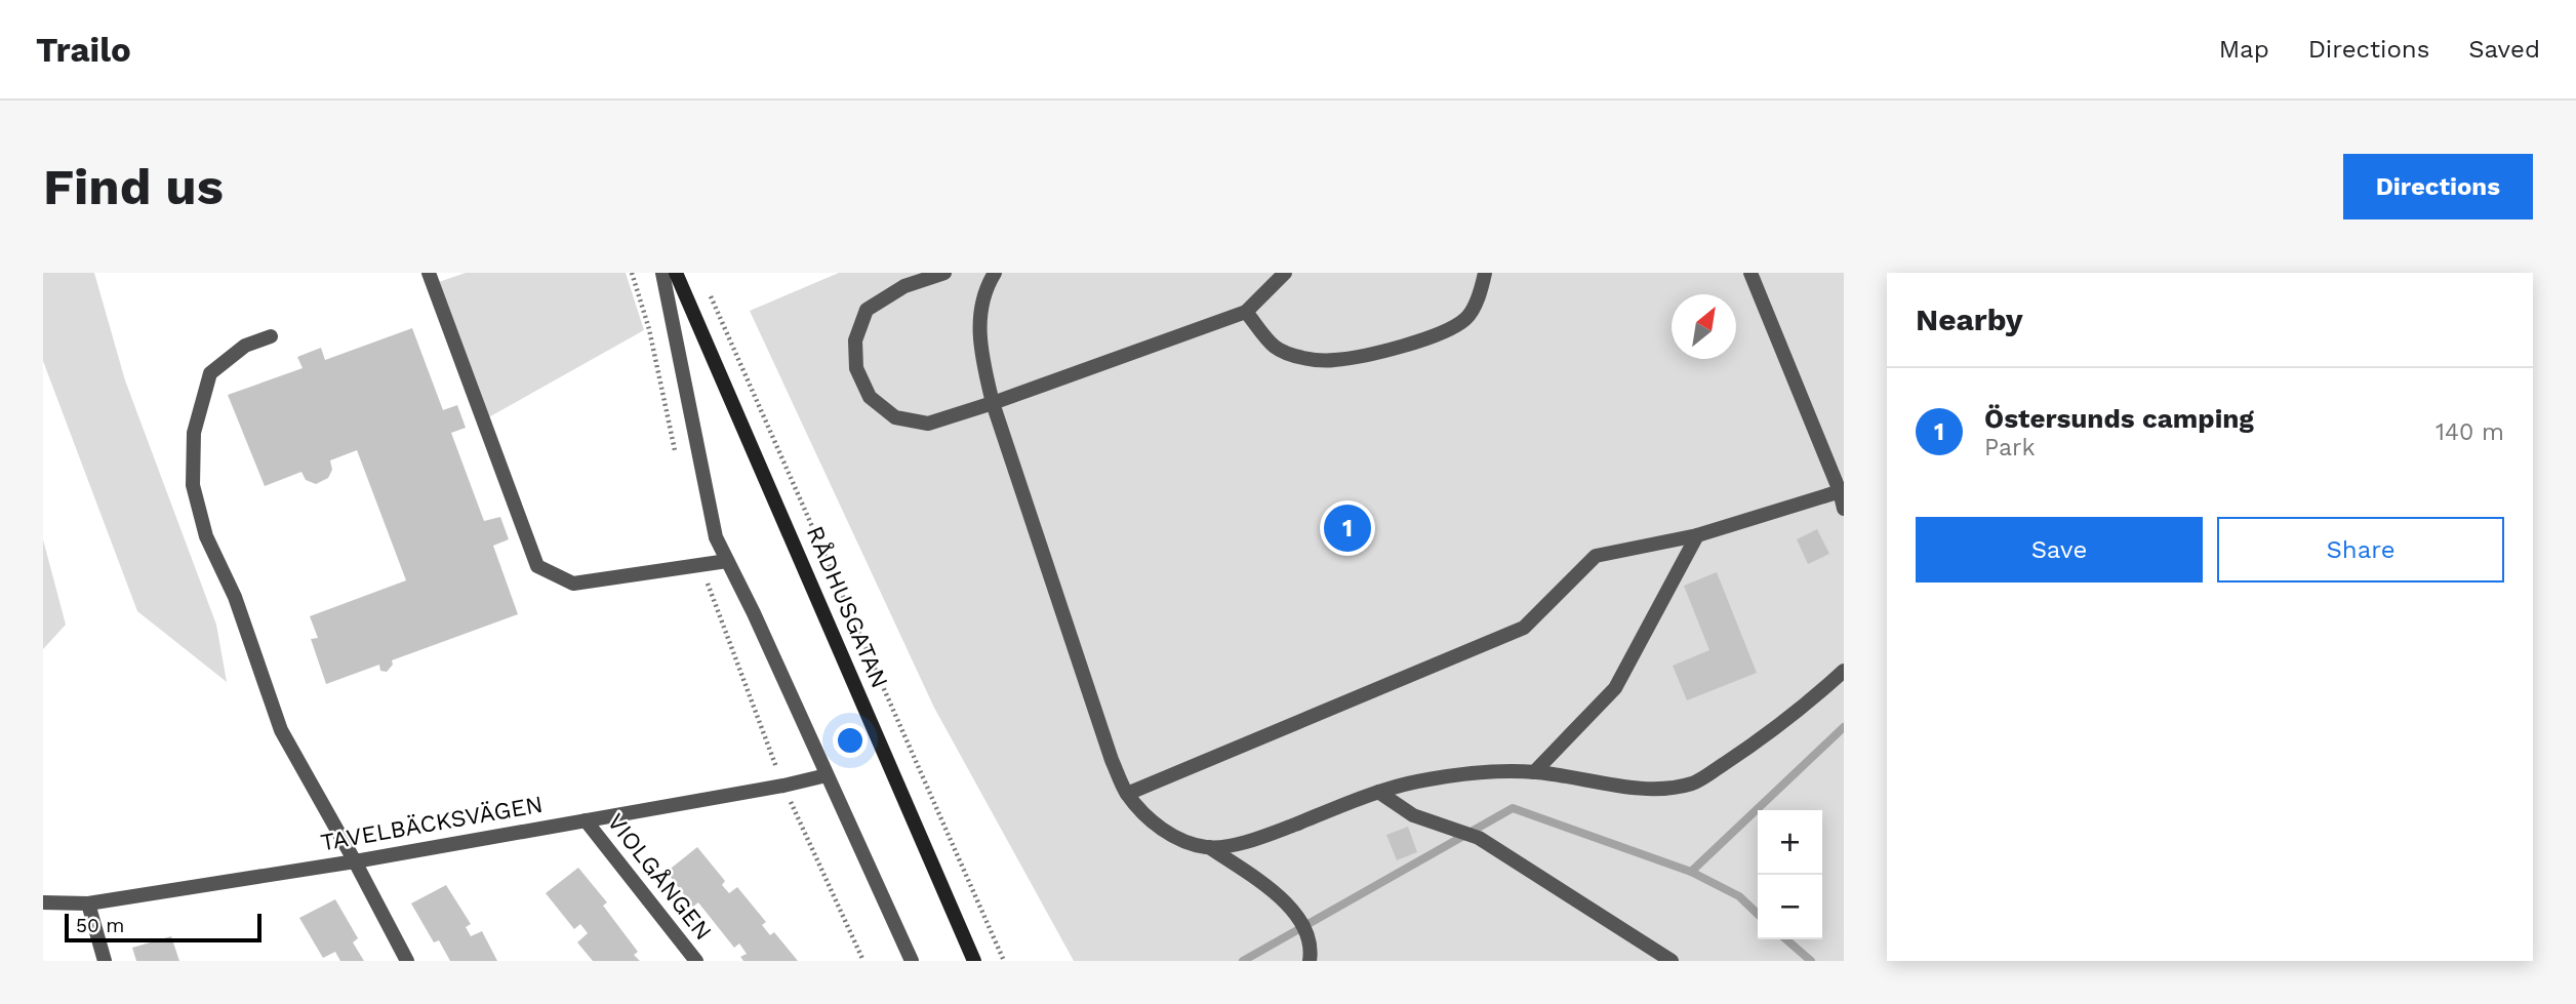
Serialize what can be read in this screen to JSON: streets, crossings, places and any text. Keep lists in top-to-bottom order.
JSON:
{
  "streets": {
    "main road": ["RÅDHUSGATAN"],
    "street": ["TAVELBÄCKSVÄGEN", "VIOLGÅNGEN"]
  },
  "crossings": [
    ["TAVELBÄCKSVÄGEN", "VIOLGÅNGEN"]
  ],
  "scale_bar": "50 m",
  "north": "top right",
  "page": {
    "header": "Trailo",
    "nav": ["Map", "Directions", "Saved"],
    "buttons": [
      "Directions",
      ["Save", "Share"]
    ],
    "title": "Find us",
    "heading": "Nearby",
    "list": [
      {
        "mark": "1",
        "name": "Östersunds camping",
        "note": "Park",
        "value": "140 m"
      }
    ],
    "pins": "1",
    "map_buttons": ["+", "−"],
    "scale": "50 m"
  }
}
